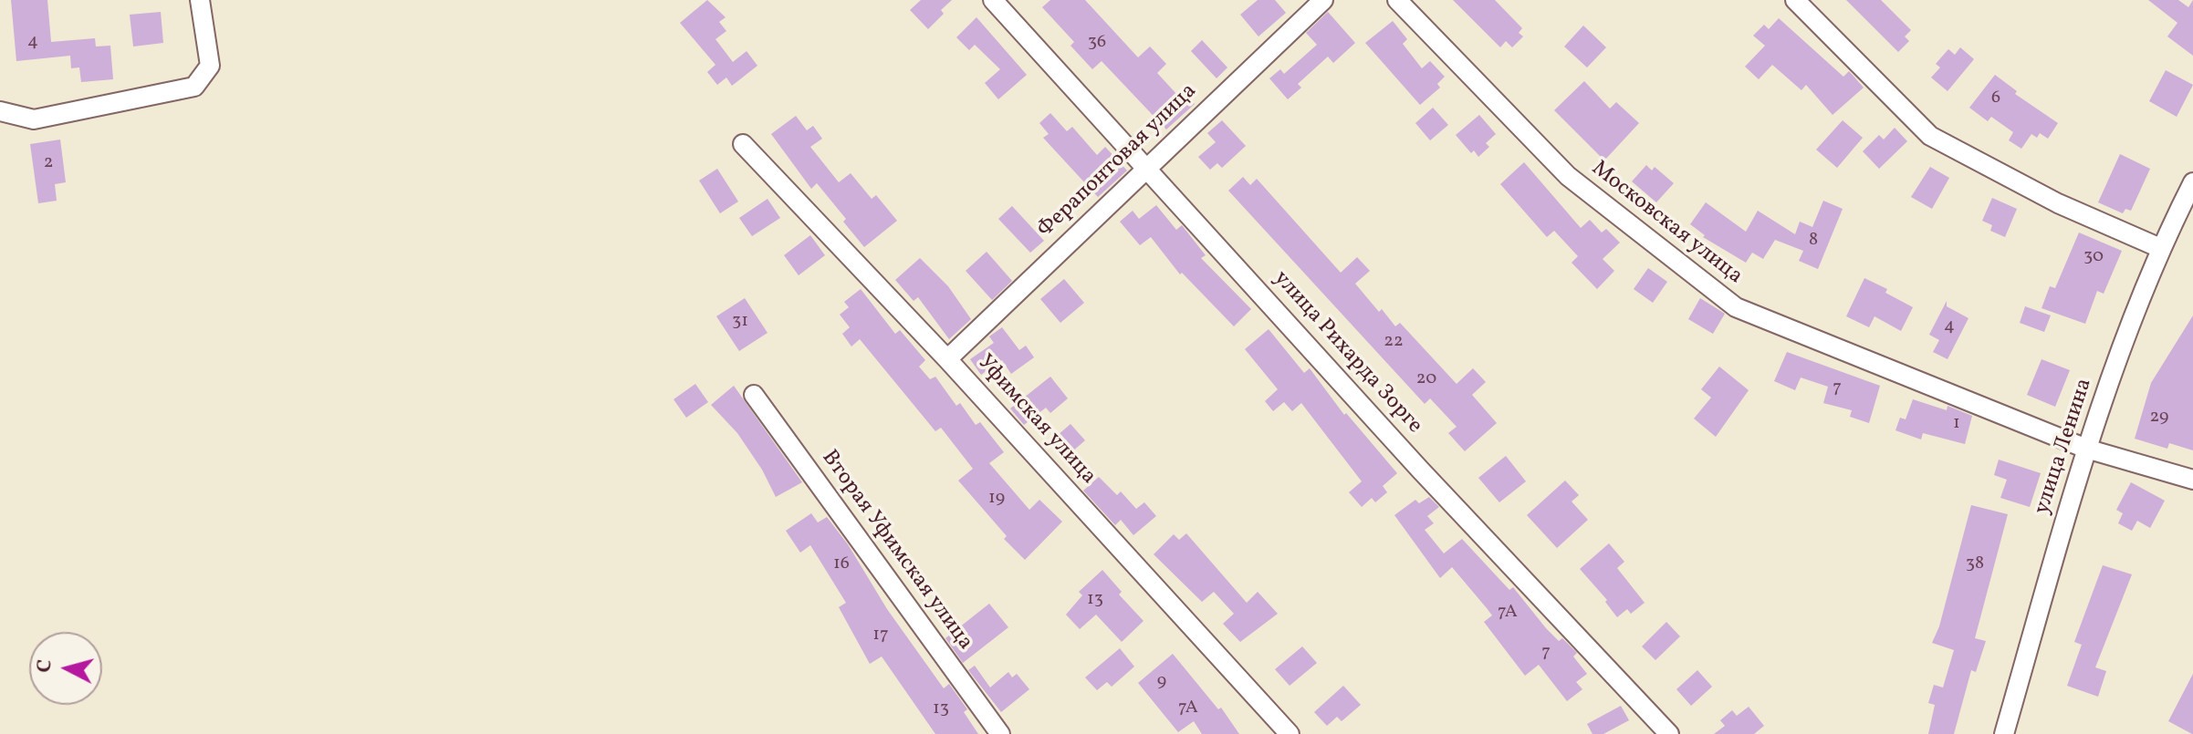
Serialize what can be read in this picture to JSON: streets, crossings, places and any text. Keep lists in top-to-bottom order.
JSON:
{
  "streets": {
    "street": [
      "Ферапонтовая улица",
      "Московская улица",
      "улица Рихарда Зорге",
      "Уфимская улица",
      "улица Ленина",
      "Вторая Уфимская улица"
    ]
  },
  "crossings": [
    ["Ферапонтовая улица", "улица Рихарда Зорге"],
    ["Ферапонтовая улица", "Уфимская улица"],
    ["Московская улица", "улица Ленина"]
  ],
  "house_numbers": [
    "4",
    "36",
    "6",
    "2",
    "8",
    "30",
    "31",
    "4",
    "22",
    "20",
    "7",
    "29",
    "1",
    "19",
    "16",
    "38",
    "13",
    "7А",
    "17",
    "7",
    "9",
    "7А",
    "13"
  ],
  "north": "left"
}
